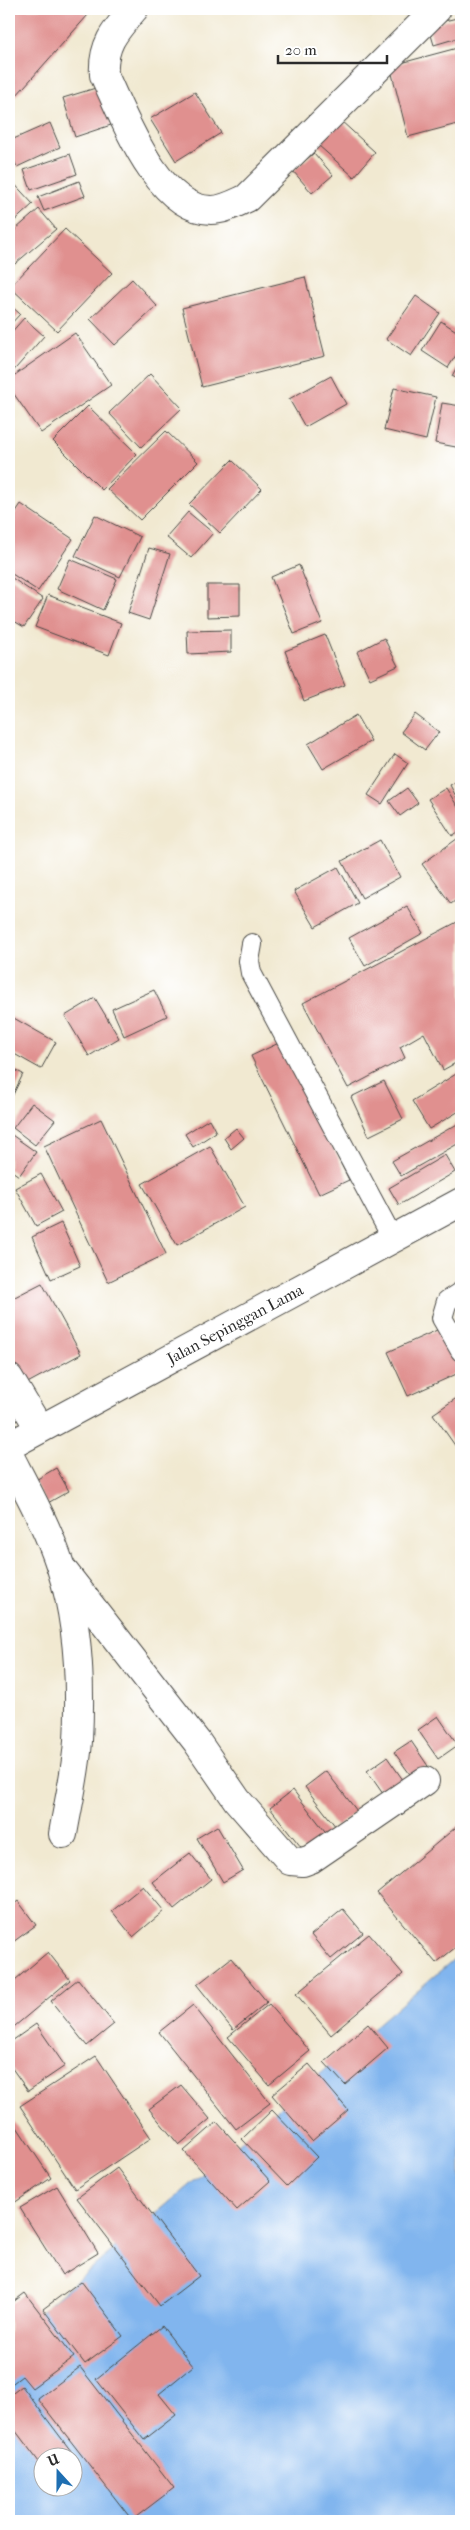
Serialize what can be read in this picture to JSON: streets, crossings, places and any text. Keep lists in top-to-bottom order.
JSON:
{
  "streets": {
    "street": ["Jalan Sepinggan Lama"]
  },
  "scale_bar": "20 m",
  "north": "top"
}
